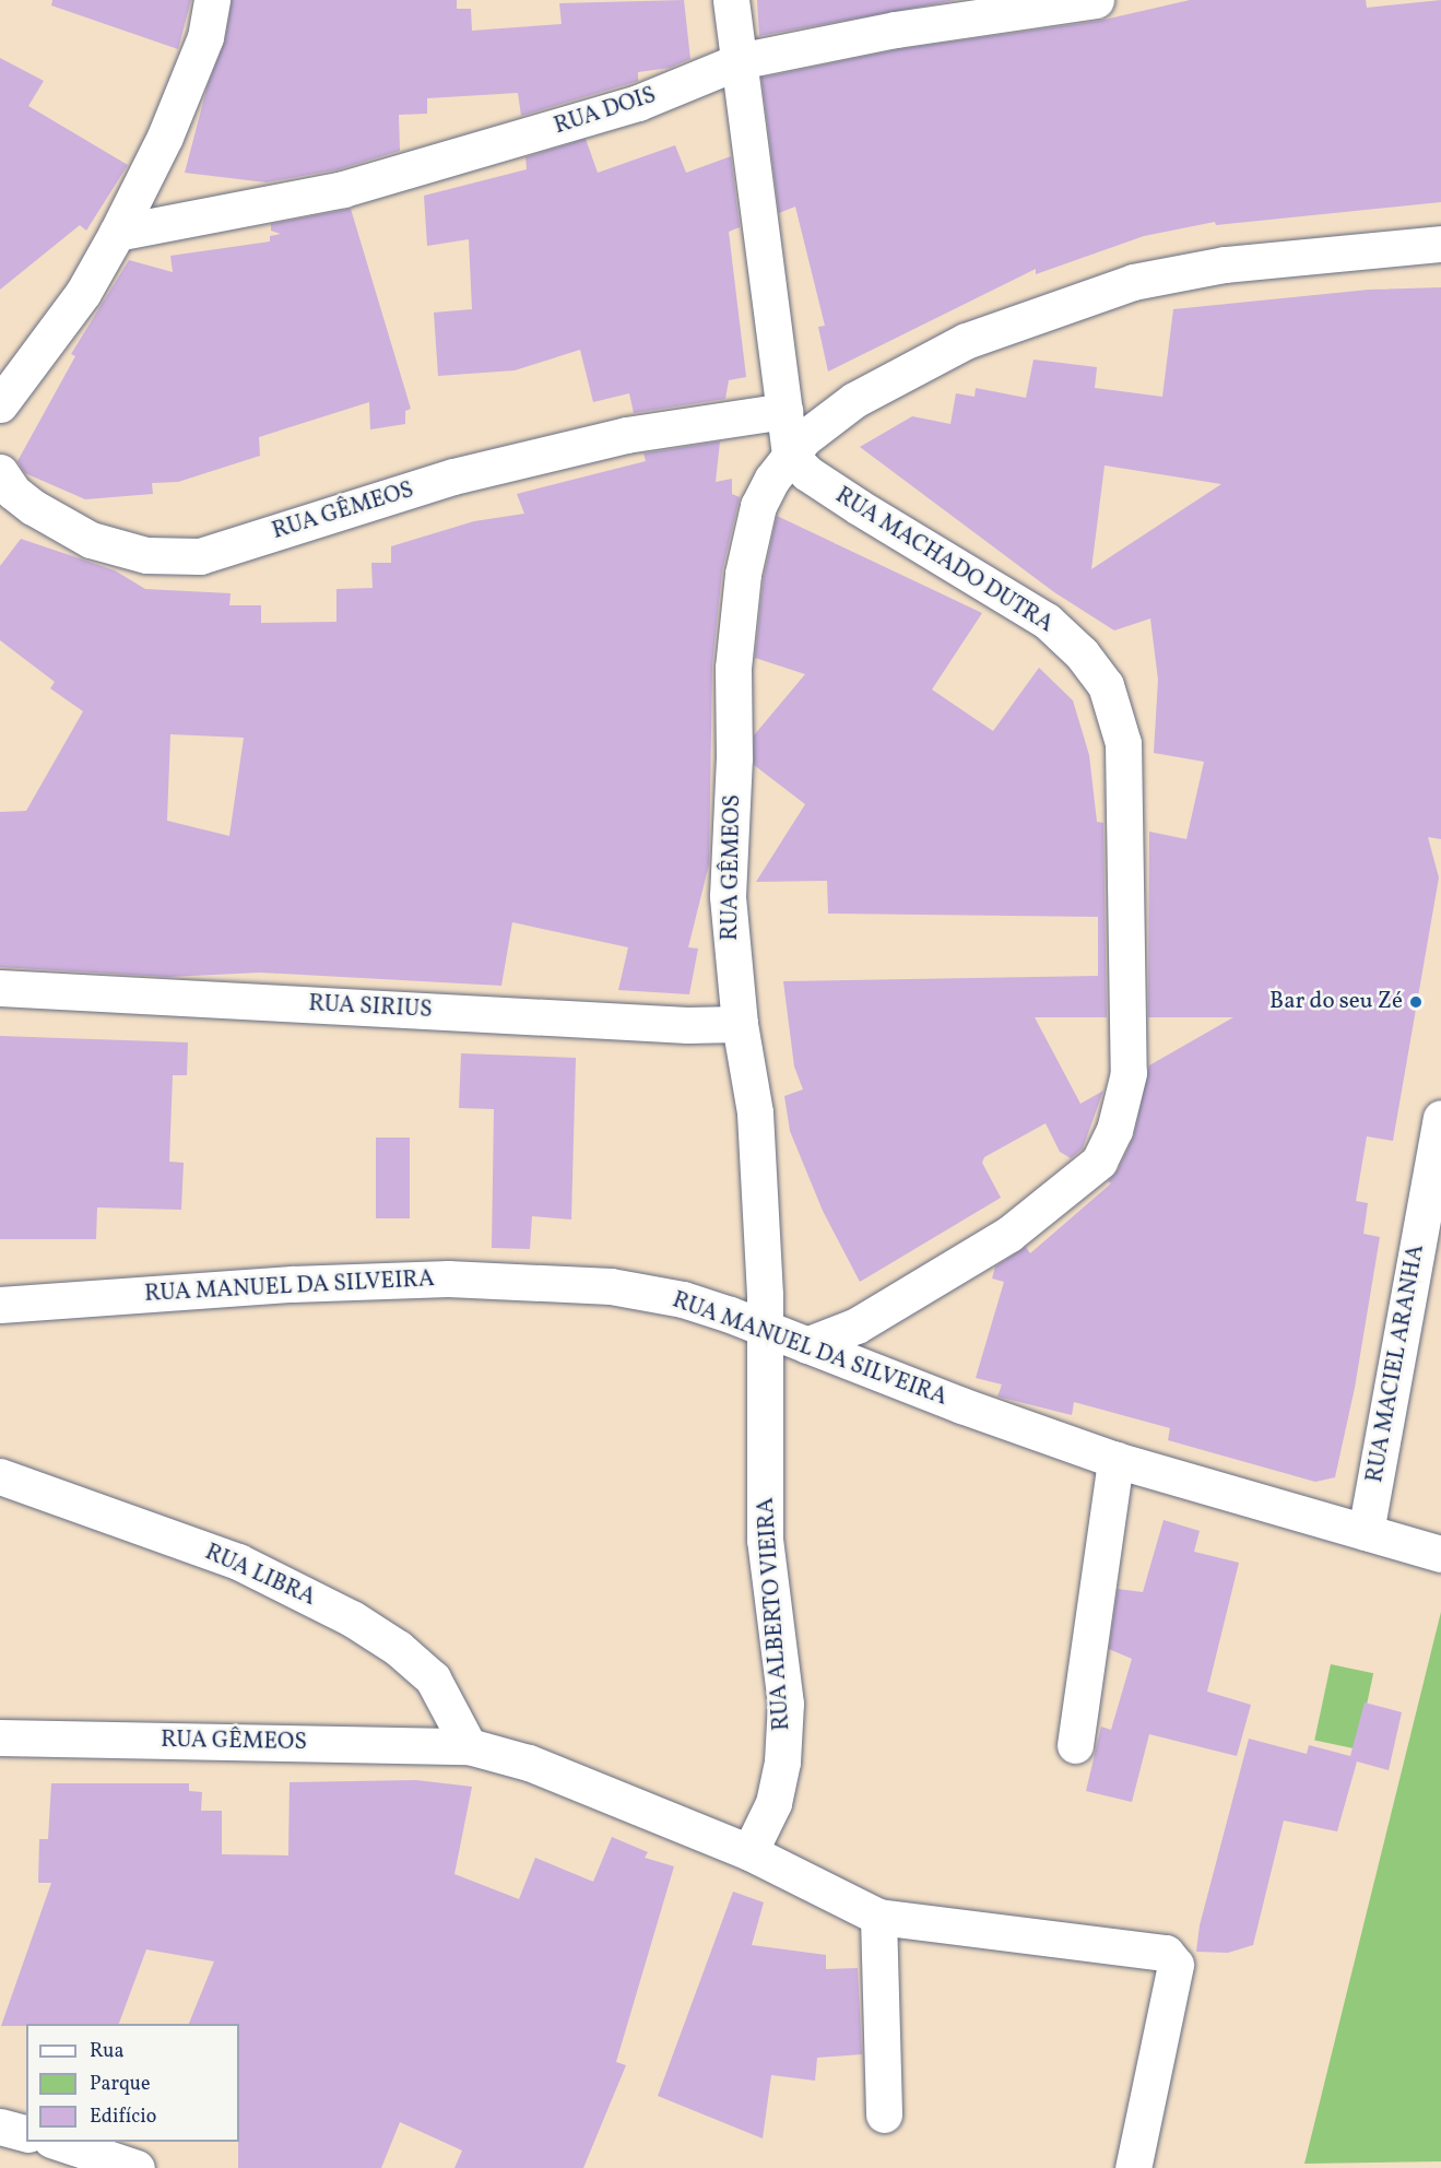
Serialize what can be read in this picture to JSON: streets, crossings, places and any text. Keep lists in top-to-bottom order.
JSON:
{
  "streets": {
    "street": [
      "RUA DOIS",
      "RUA GÊMEOS",
      "RUA MACHADO DUTRA",
      "RUA SIRIUS",
      "RUA MANUEL DA SILVEIRA",
      "RUA MACIEL ARANHA",
      "RUA LIBRA",
      "RUA ALBERTO VIEIRA"
    ]
  },
  "crossings": [
    ["RUA GÊMEOS", "RUA MACHADO DUTRA"],
    ["RUA GÊMEOS", "RUA SIRIUS"],
    ["RUA GÊMEOS", "RUA MANUEL DA SILVEIRA"],
    ["RUA GÊMEOS", "RUA LIBRA"],
    ["RUA GÊMEOS", "RUA ALBERTO VIEIRA"],
    ["RUA MACHADO DUTRA", "RUA MANUEL DA SILVEIRA"],
    ["RUA MANUEL DA SILVEIRA", "RUA MACIEL ARANHA"],
    ["RUA MANUEL DA SILVEIRA", "RUA ALBERTO VIEIRA"]
  ],
  "places": ["Bar do seu Zé"],
  "legend": ["Rua", "Parque", "Edifício"]
}
